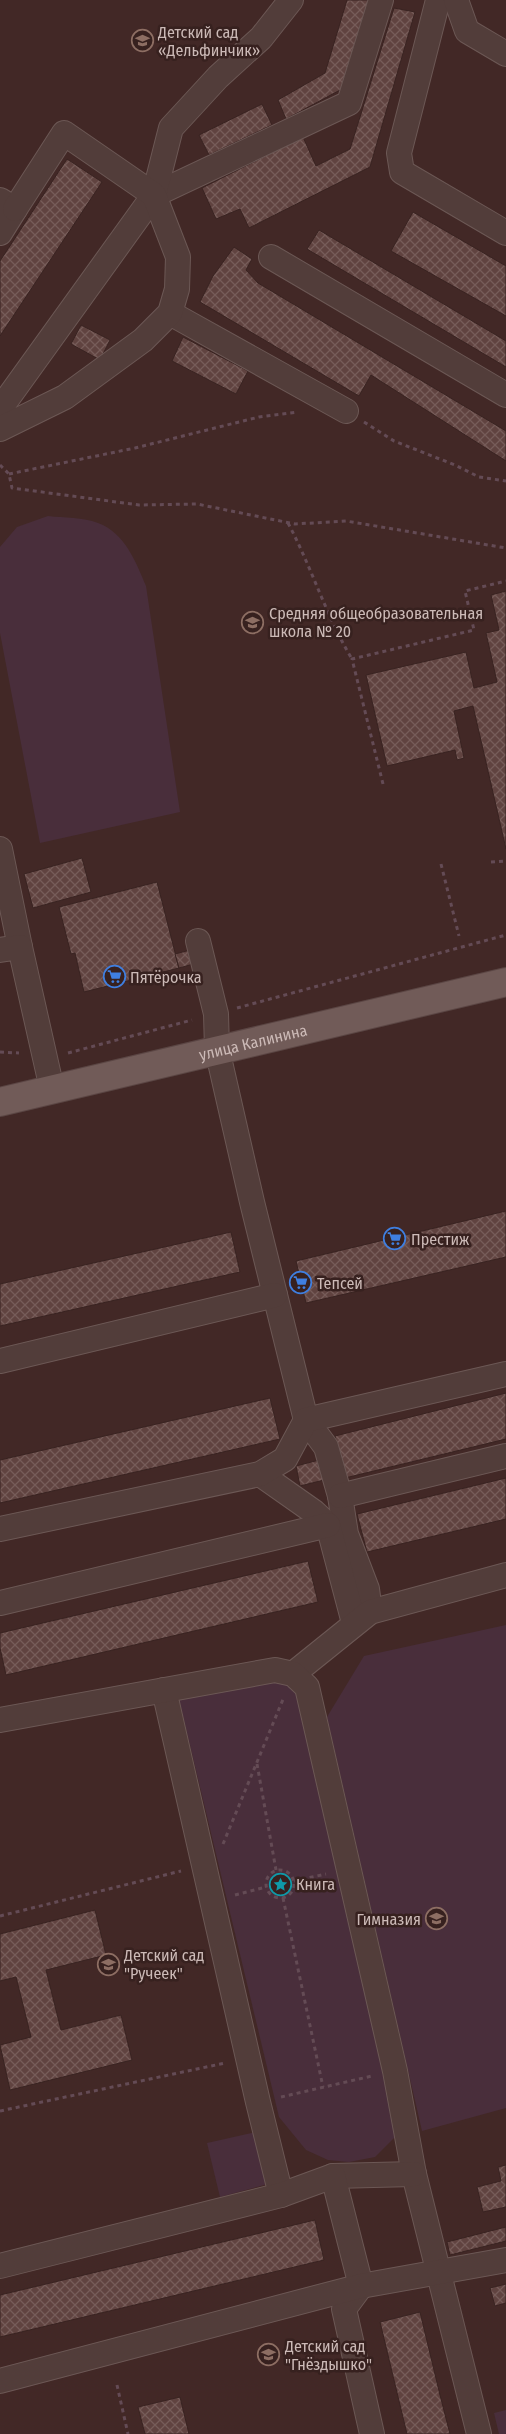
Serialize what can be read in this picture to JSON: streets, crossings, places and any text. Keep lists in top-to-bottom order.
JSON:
{
  "streets": {
    "main road": ["улица Калинина"]
  },
  "places": {
    "school or university": [
      "Детский сад «Дельфинчик»",
      "Средняя общеобразовательная школа № 20",
      "Гимназия",
      "Детский сад \"Ручеек\"",
      "Детский сад \"Гнёздышко\""
    ],
    "supermarket": ["Пятёрочка", "Престиж", "Тепсей"],
    "place": ["Книга"]
  }
}
